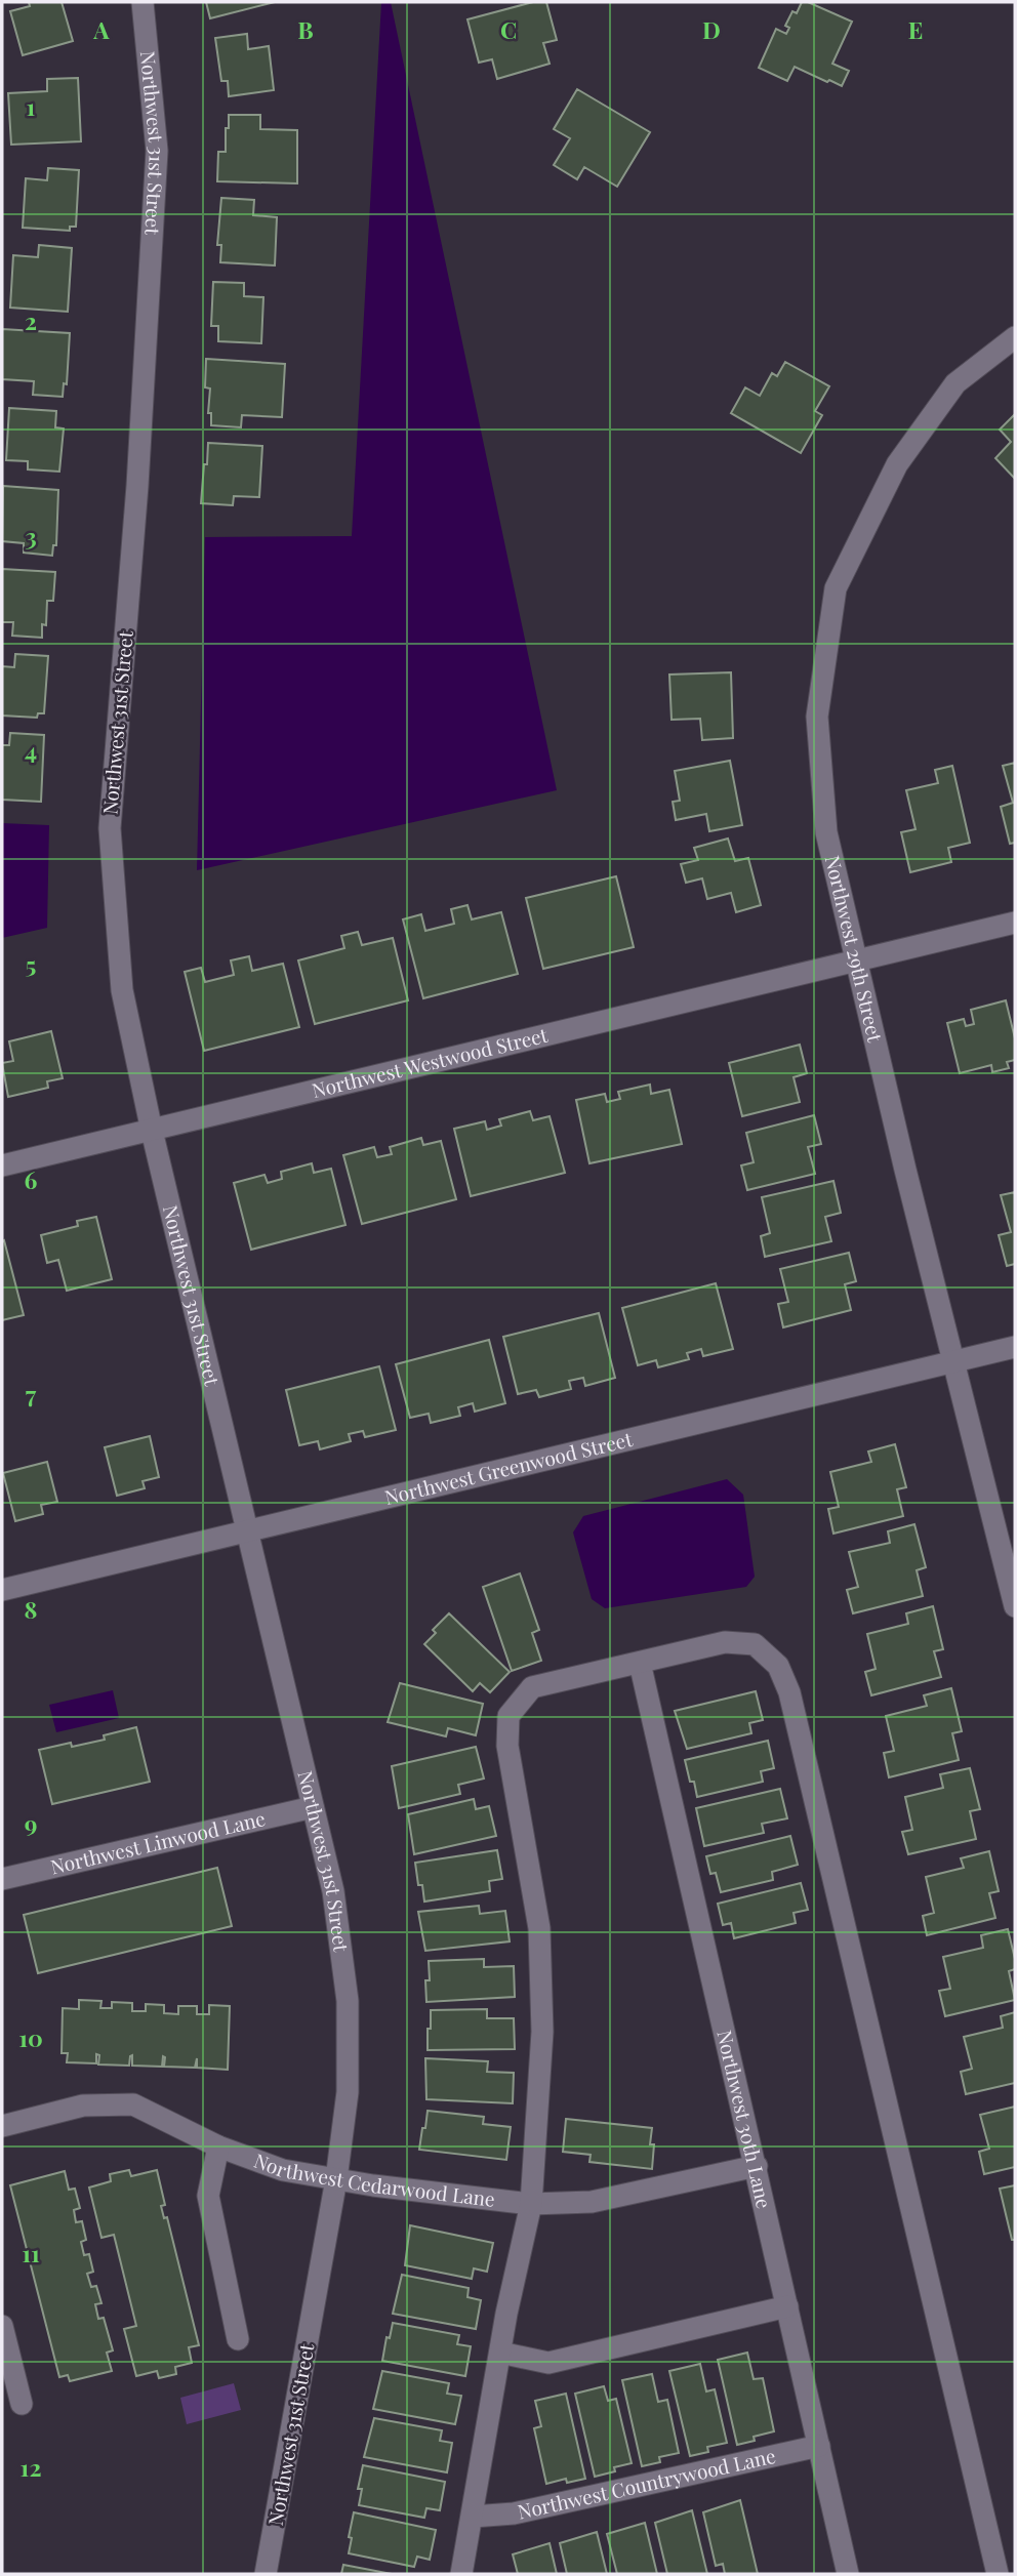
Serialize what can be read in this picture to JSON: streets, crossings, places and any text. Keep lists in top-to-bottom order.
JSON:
{
  "streets": {
    "street": [
      "Northwest 31st Street",
      "Northwest 29th Street",
      "Northwest Westwood Street",
      "Northwest Greenwood Street",
      "Northwest Linwood Lane",
      "Northwest 30th Lane",
      "Northwest Cedarwood Lane",
      "Northwest Countrywood Lane"
    ]
  },
  "crossings": [
    ["Northwest 31st Street", "Northwest Westwood Street"],
    ["Northwest 31st Street", "Northwest Greenwood Street"],
    ["Northwest 31st Street", "Northwest Linwood Lane"],
    ["Northwest 31st Street", "Northwest Cedarwood Lane"],
    ["Northwest 29th Street", "Northwest Westwood Street"],
    ["Northwest 29th Street", "Northwest Greenwood Street"],
    ["Northwest 30th Lane", "Northwest Cedarwood Lane"],
    ["Northwest 30th Lane", "Northwest Countrywood Lane"]
  ],
  "grid": {
    "columns": [
      "A",
      "B",
      "C",
      "D",
      "E"
    ],
    "rows": [
      "1",
      "2",
      "3",
      "4",
      "5",
      "6",
      "7",
      "8",
      "9",
      "10",
      "11",
      "12"
    ]
  }
}
